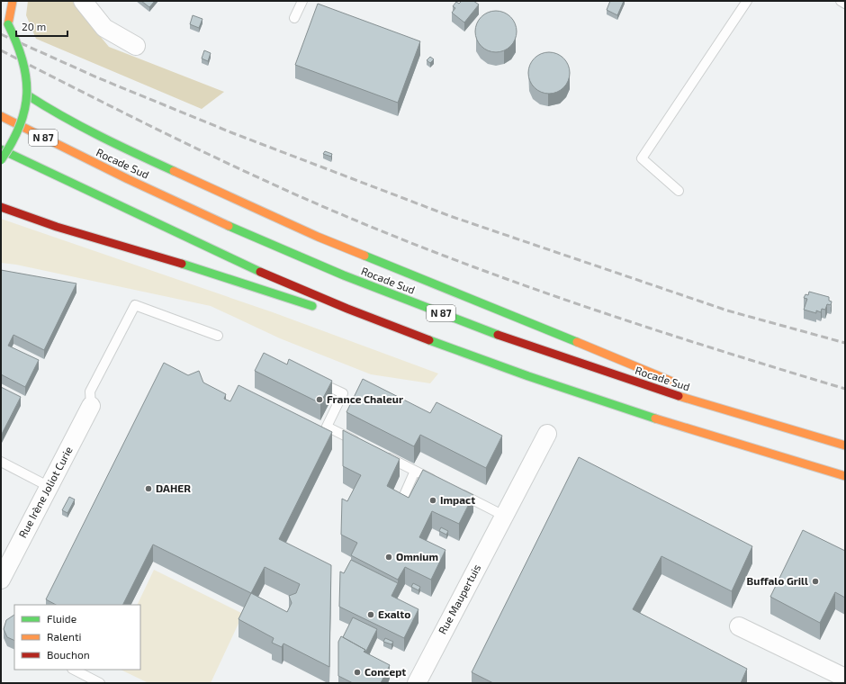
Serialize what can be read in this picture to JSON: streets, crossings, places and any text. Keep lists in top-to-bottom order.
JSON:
{
  "streets": {
    "main road": ["N 87", "Rocade Sud"],
    "street": ["Rue Irène Joliot Curie", "Rue Maupertuis"]
  },
  "places": [
    "France Chaleur",
    "DAHER",
    "Impact",
    "Omnium",
    "Buffalo Grill",
    "Exalto",
    "Concept"
  ],
  "legend": ["Fluide", "Ralenti", "Bouchon"],
  "scale_bar": "20 m"
}
